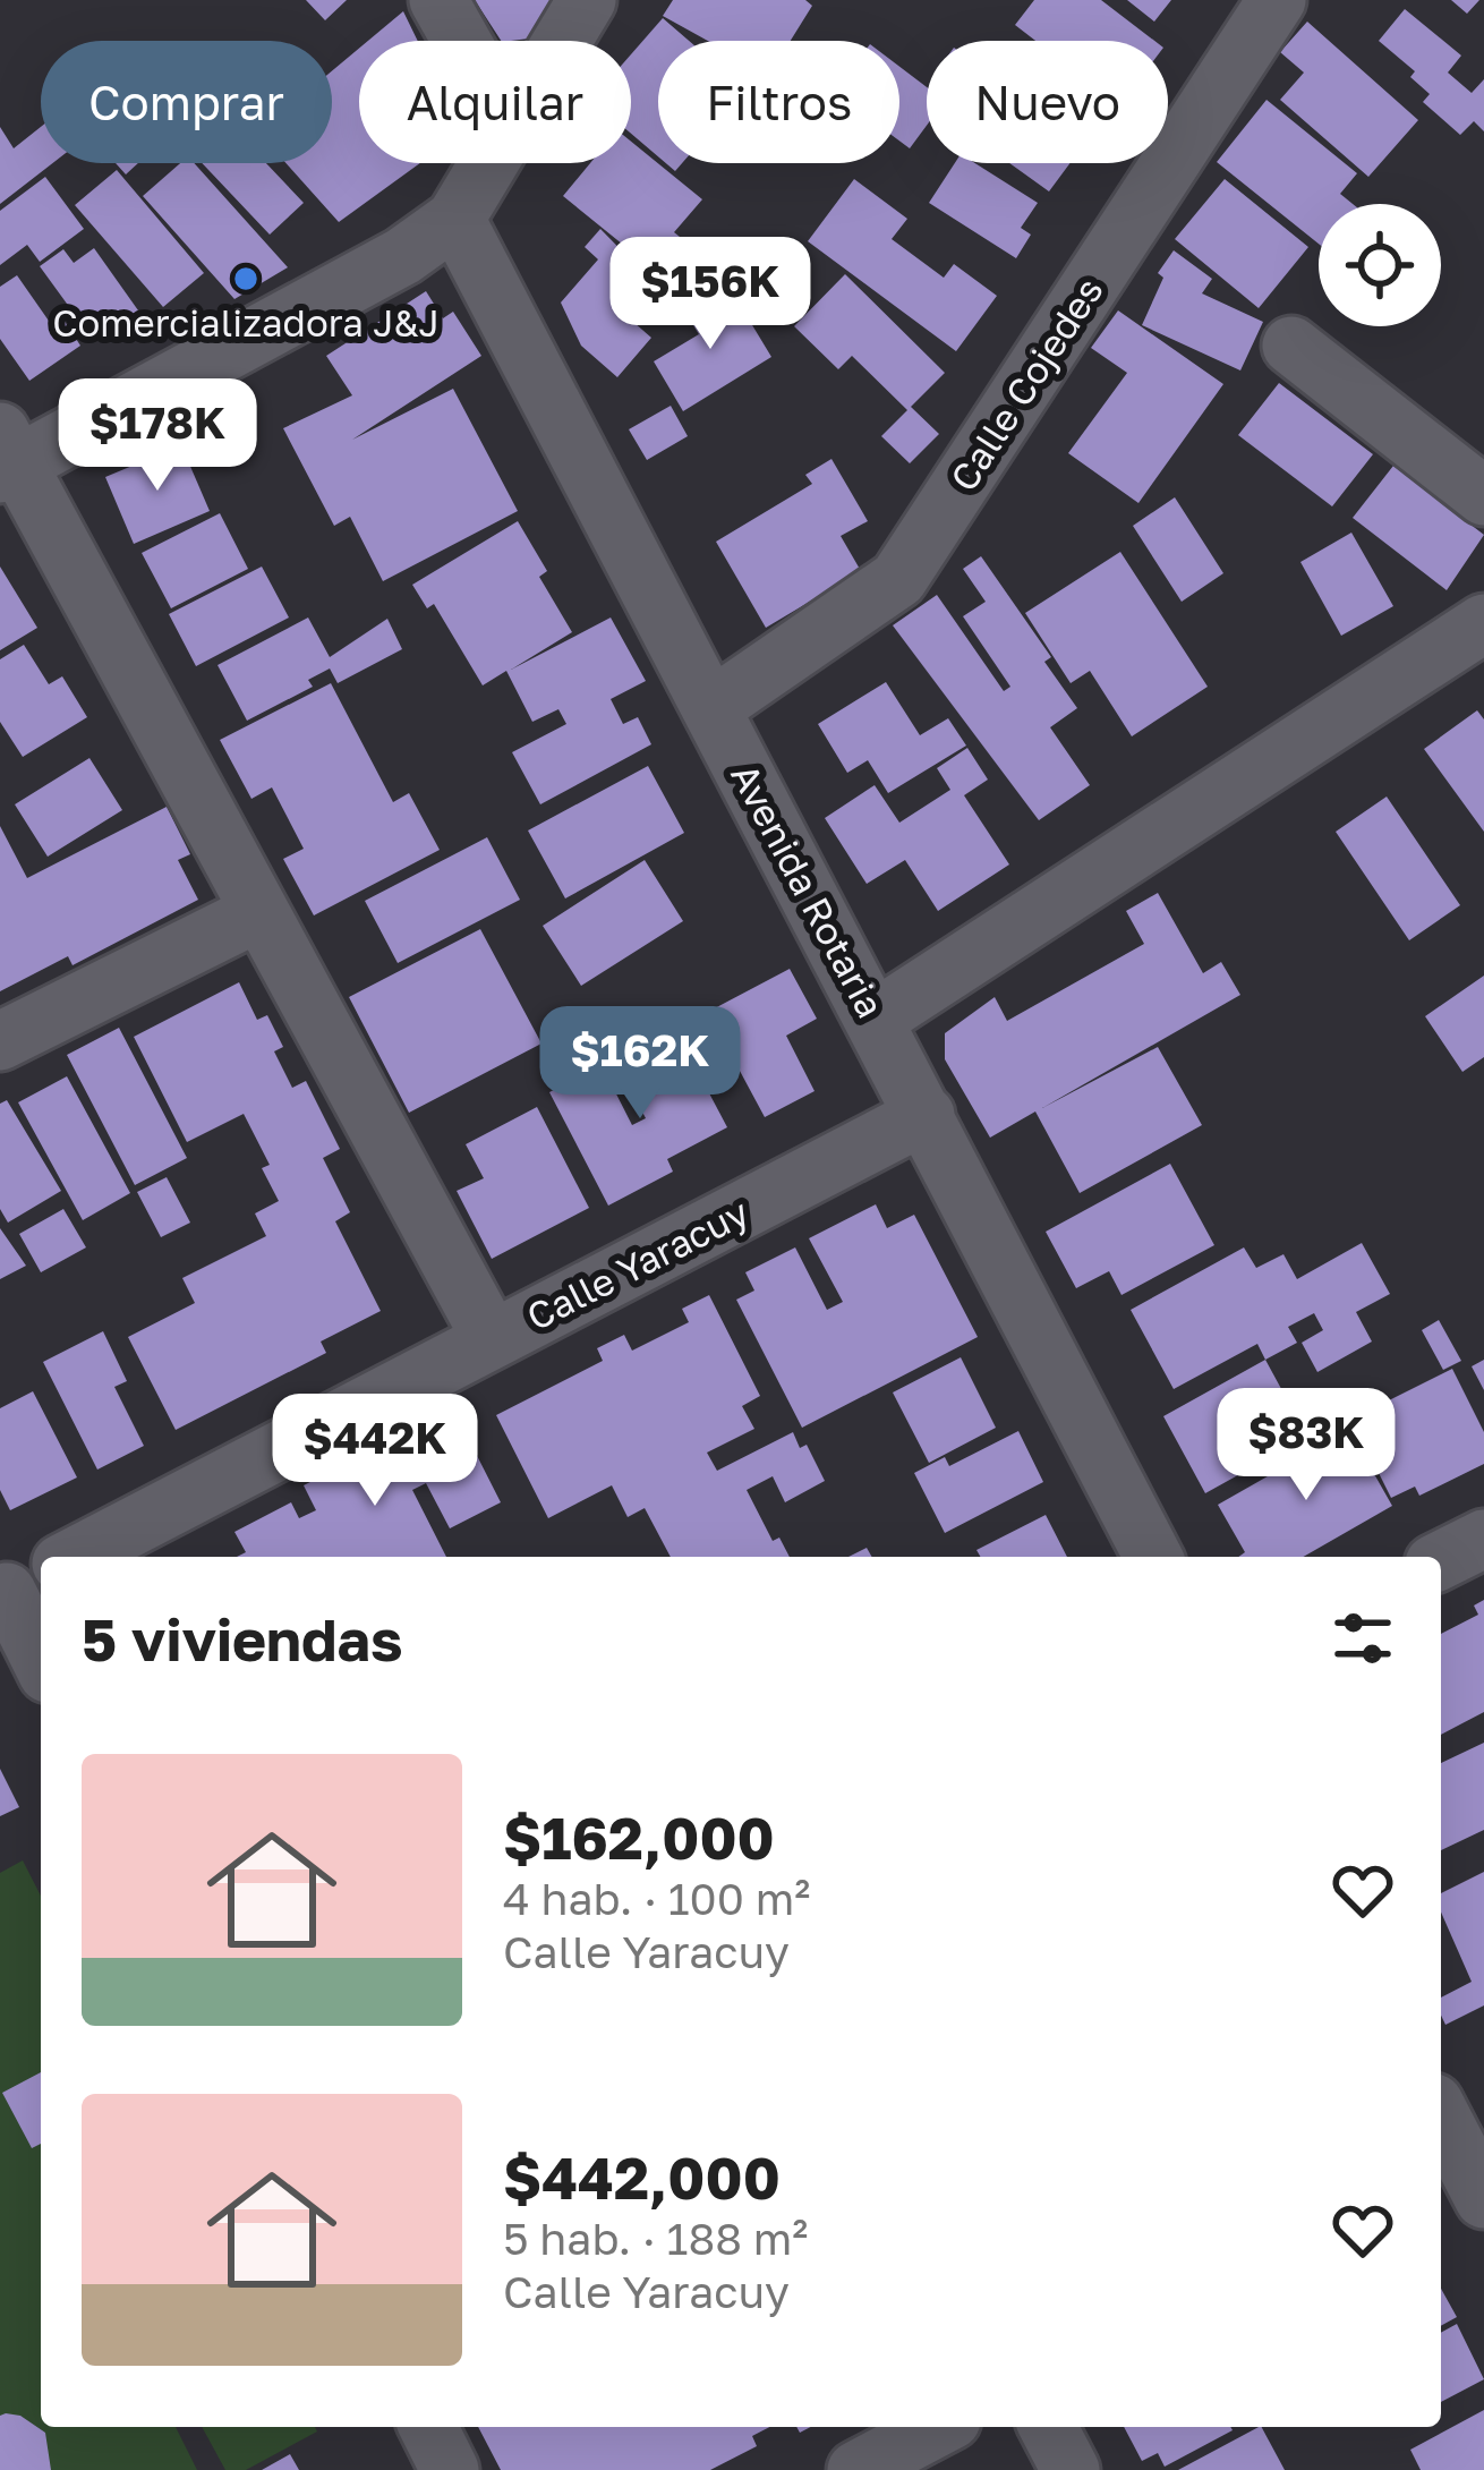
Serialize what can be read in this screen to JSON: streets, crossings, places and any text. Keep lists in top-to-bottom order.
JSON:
{
  "streets": {
    "street": ["Calle Cojedes", "Avenida Rotaria", "Calle Yaracuy"]
  },
  "crossings": [
    ["Calle Cojedes", "Avenida Rotaria"],
    ["Avenida Rotaria", "Calle Yaracuy"]
  ],
  "places": ["Comercializadora J&J"],
  "page": {
    "chip": [
      "Comprar",
      "Alquilar",
      "Filtros",
      "Nuevo"
    ],
    "price": [
      "$156K",
      "$178K",
      "$162K",
      "$83K",
      "$442K"
    ],
    "heading": "5 viviendas",
    "list": [
      {
        "name": "$162,000",
        "note": "4 hab. · 100 m² · Calle Yaracuy"
      },
      {
        "name": "$442,000",
        "note": "5 hab. · 188 m² · Calle Yaracuy"
      }
    ]
  }
}
